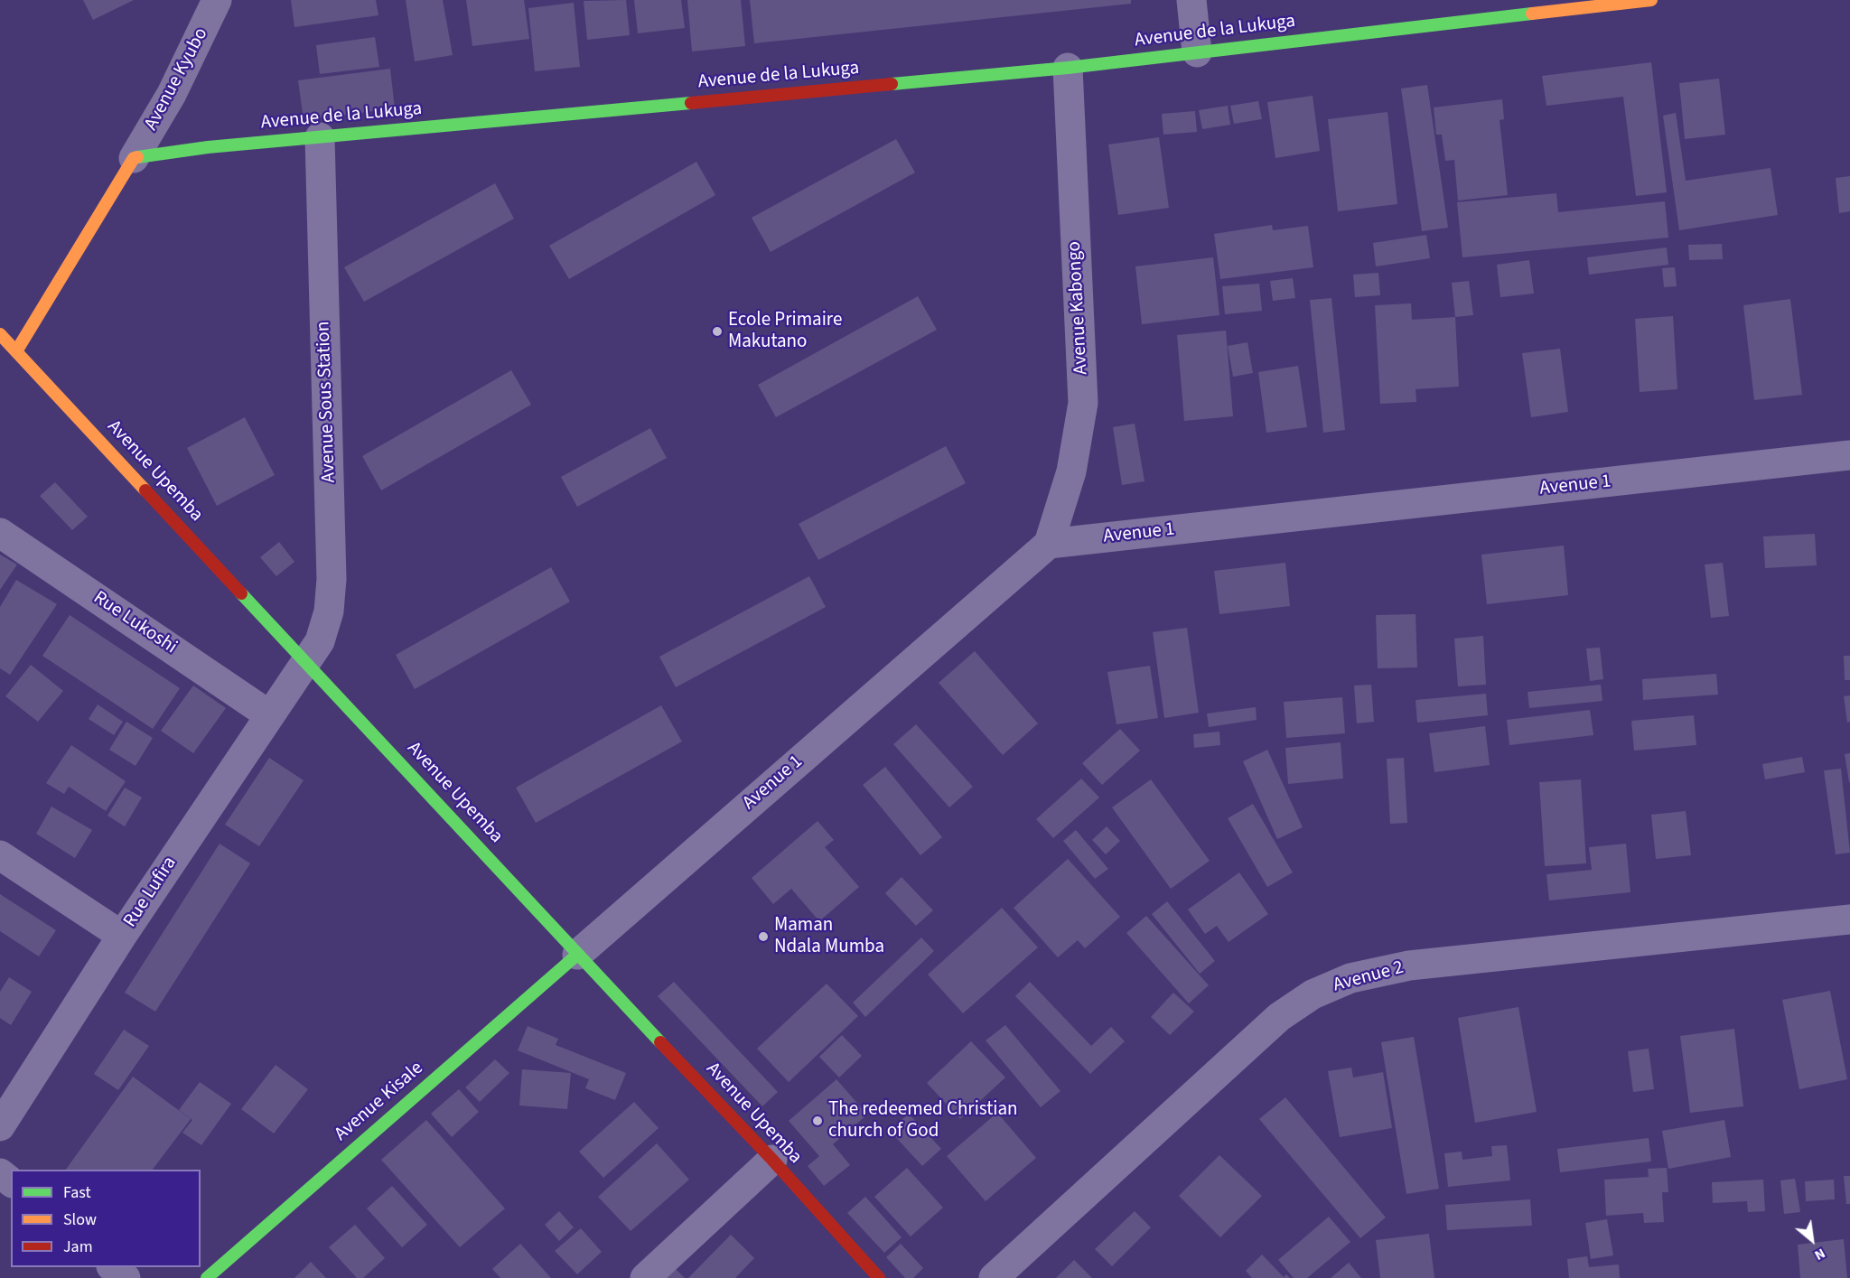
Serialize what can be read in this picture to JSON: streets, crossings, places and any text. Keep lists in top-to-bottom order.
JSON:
{
  "streets": {
    "street": [
      "Avenue de la Lukuga",
      "Avenue Kyubo",
      "Avenue Kabongo",
      "Avenue Sous Station",
      "Avenue Upemba",
      "Avenue 1",
      "Rue Lukoshi",
      "Rue Lufira",
      "Avenue 2",
      "Avenue Kisale"
    ]
  },
  "crossings": [
    ["Avenue de la Lukuga", "Avenue Kyubo"],
    ["Avenue de la Lukuga", "Avenue Kabongo"],
    ["Avenue de la Lukuga", "Avenue Sous Station"],
    ["Avenue Kabongo", "Avenue 1"],
    ["Avenue Sous Station", "Avenue Upemba"],
    ["Avenue Sous Station", "Rue Lufira"],
    ["Avenue Upemba", "Avenue 1"],
    ["Avenue Upemba", "Rue Lufira"],
    ["Avenue Upemba", "Avenue Kisale"],
    ["Avenue 1", "Avenue Kisale"],
    ["Rue Lukoshi", "Rue Lufira"]
  ],
  "places": ["Ecole Primaire Makutano", "Maman Ndala Mumba", "The redeemed Christian church of God"],
  "legend": ["Fast", "Slow", "Jam"],
  "north": "bottom right"
}
